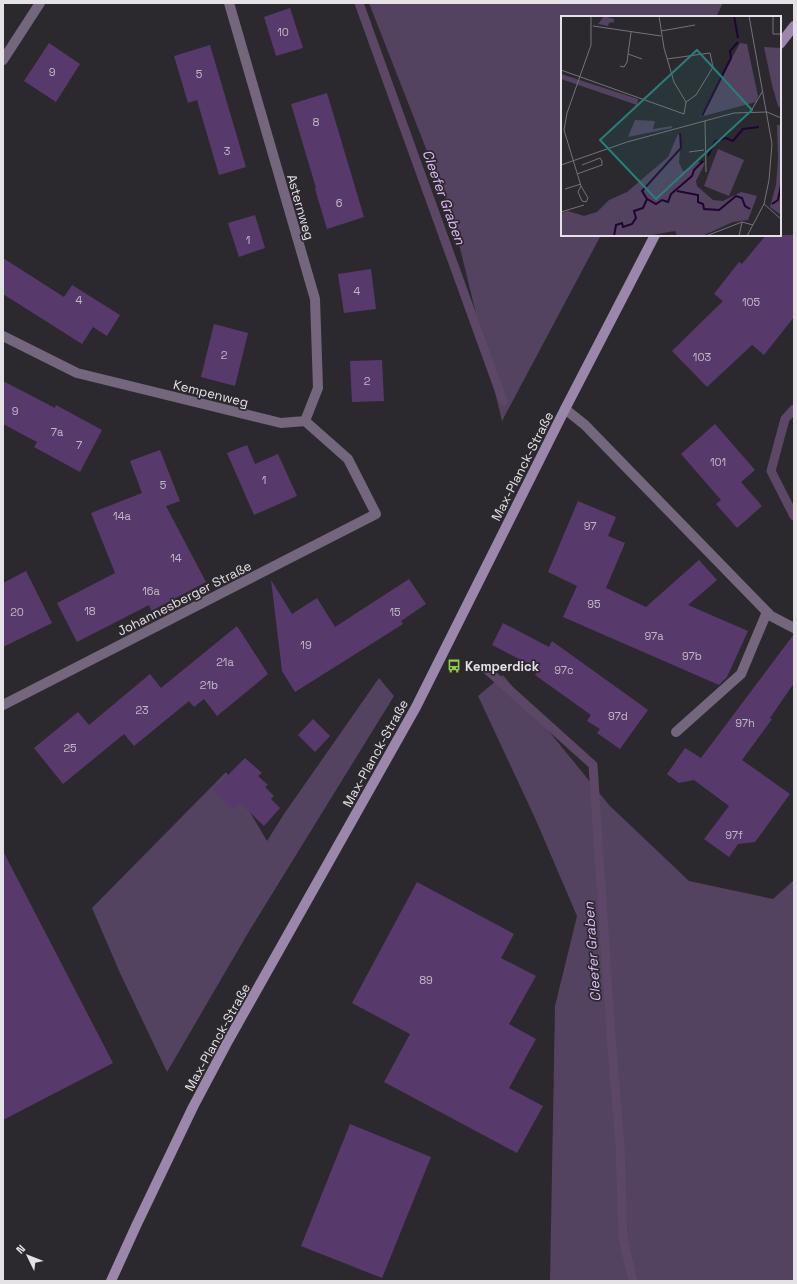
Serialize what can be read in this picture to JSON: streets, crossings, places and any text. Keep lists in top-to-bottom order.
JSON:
{
  "streets": {
    "street": [
      "Asternweg",
      "Kempenweg",
      "Max-Planck-Straße",
      "Johannesberger Straße"
    ]
  },
  "crossings": [
    ["Asternweg", "Kempenweg"],
    ["Asternweg", "Johannesberger Straße"],
    ["Kempenweg", "Johannesberger Straße"]
  ],
  "water": ["Cleefer Graben"],
  "places": {
    "bus stop": ["Kemperdick"]
  },
  "house_numbers": [
    "10",
    "9",
    "5",
    "8",
    "3",
    "6",
    "1",
    "4",
    "4",
    "105",
    "2",
    "103",
    "2",
    "9",
    "7a",
    "7",
    "101",
    "1",
    "5",
    "14a",
    "97",
    "14",
    "16a",
    "95",
    "18",
    "20",
    "15",
    "97a",
    "19",
    "97b",
    "21a",
    "97c",
    "21b",
    "23",
    "97d",
    "97h",
    "25",
    "97f",
    "89"
  ],
  "north": "top left"
}
